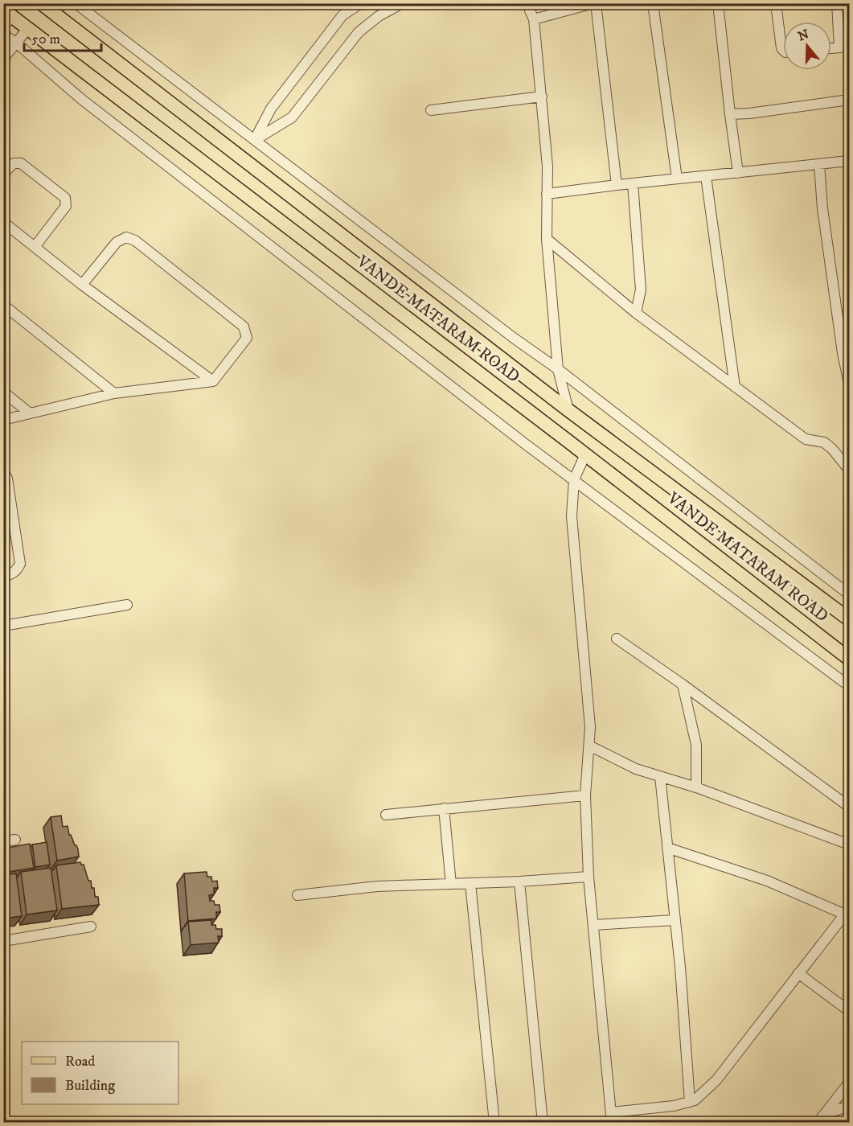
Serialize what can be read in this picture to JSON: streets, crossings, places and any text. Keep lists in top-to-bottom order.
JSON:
{
  "streets": {
    "main road": ["VANDE MATARAM ROAD"]
  },
  "legend": ["Road", "Building"],
  "scale_bar": "50 m",
  "north": "top"
}
